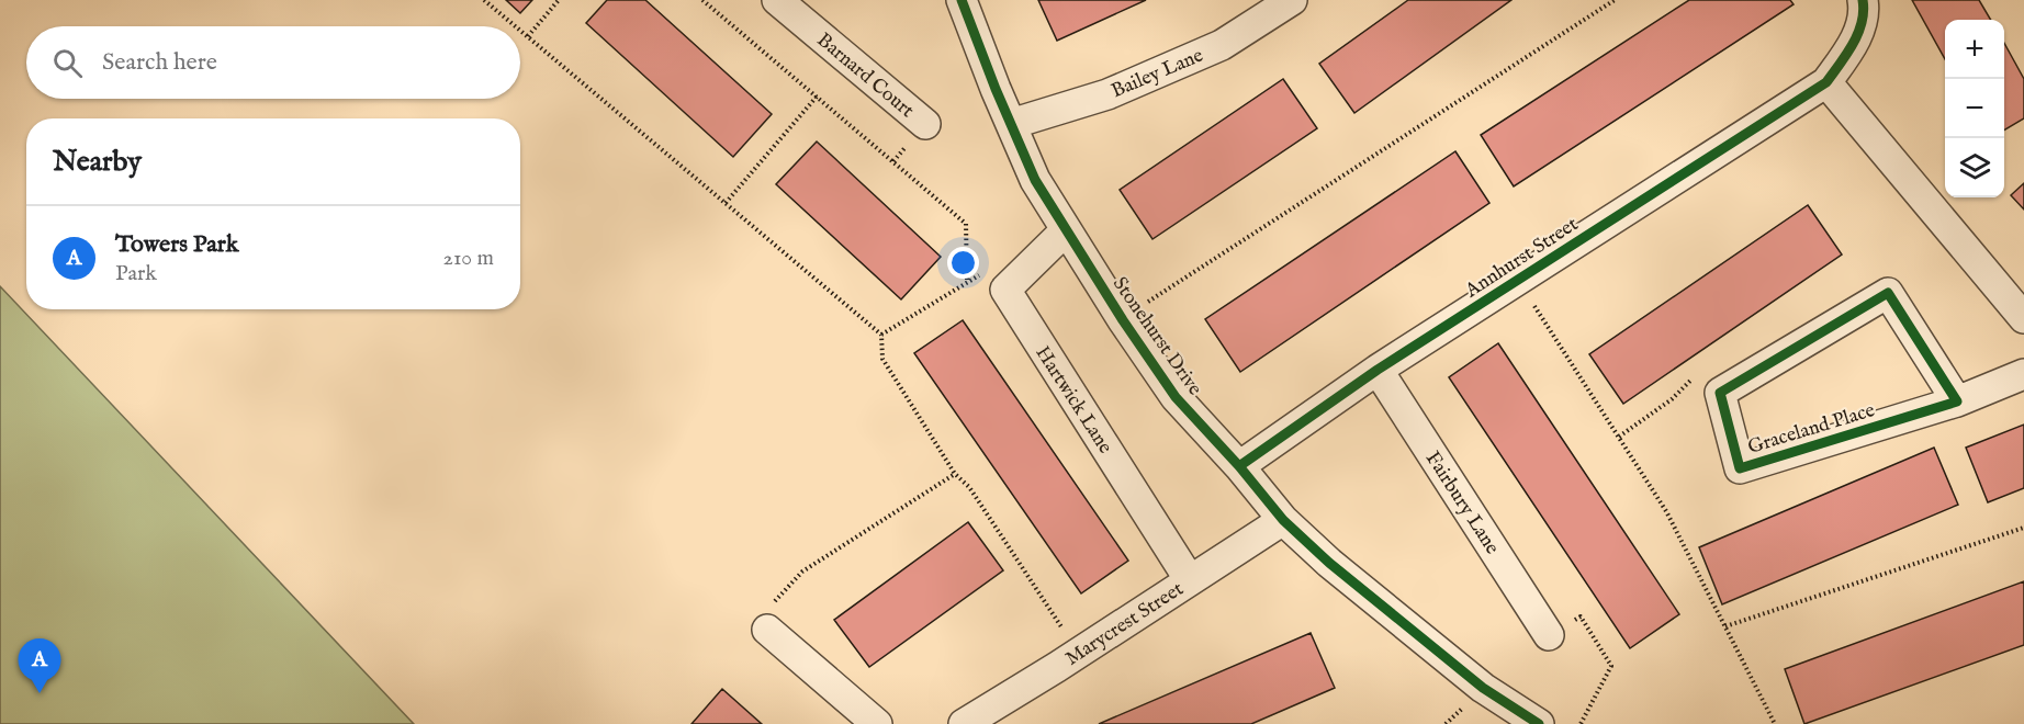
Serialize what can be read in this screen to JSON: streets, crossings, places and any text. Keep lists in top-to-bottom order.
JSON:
{
  "streets": {
    "street": [
      "Bailey Lane",
      "Barnard Court",
      "Annhurst Street",
      "Stonehurst Drive",
      "Hartwick Lane",
      "Graceland Place",
      "Fairbury Lane",
      "Marycrest Street"
    ]
  },
  "crossings": [
    ["Bailey Lane", "Stonehurst Drive"],
    ["Annhurst Street", "Stonehurst Drive"],
    ["Annhurst Street", "Fairbury Lane"],
    ["Stonehurst Drive", "Hartwick Lane"],
    ["Stonehurst Drive", "Marycrest Street"],
    ["Hartwick Lane", "Marycrest Street"]
  ],
  "page": {
    "map_buttons": ["+", "−"],
    "search": "Search here",
    "heading": "Nearby",
    "list": [
      {
        "mark": "A",
        "name": "Towers Park",
        "note": "Park",
        "value": "210 m"
      }
    ],
    "pins": "A"
  }
}
